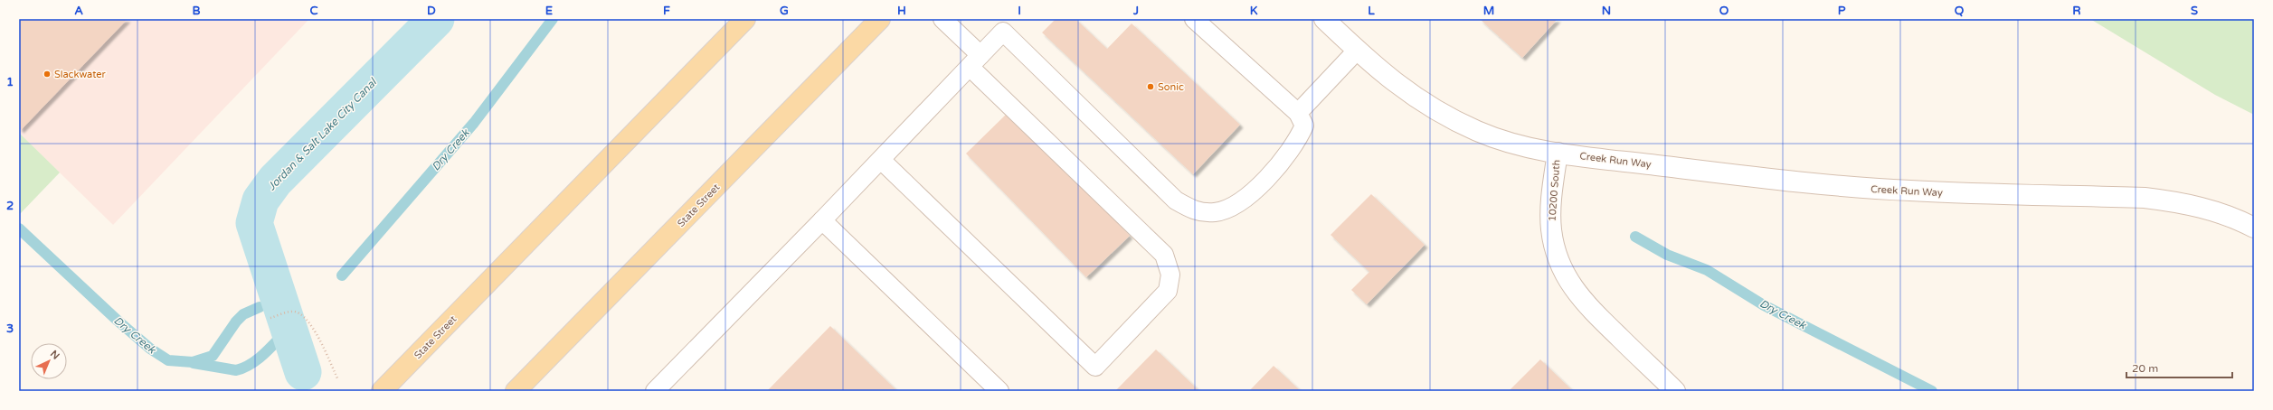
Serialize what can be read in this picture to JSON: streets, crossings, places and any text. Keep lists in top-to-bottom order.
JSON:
{
  "streets": {
    "main road": ["State Street"],
    "street": ["Creek Run Way", "10200 South"]
  },
  "crossings": [
    ["Creek Run Way", "10200 South"]
  ],
  "water": ["Jordan & Salt Lake City Canal", "Dry Creek"],
  "places": ["Slackwater", "Sonic"],
  "scale_bar": "20 m",
  "north": "top right",
  "grid": {
    "columns": [
      "A",
      "B",
      "C",
      "D",
      "E",
      "F",
      "G",
      "H",
      "I",
      "J",
      "K",
      "L",
      "M",
      "N",
      "O",
      "P",
      "Q",
      "R",
      "S"
    ],
    "rows": ["1", "2", "3"]
  }
}
